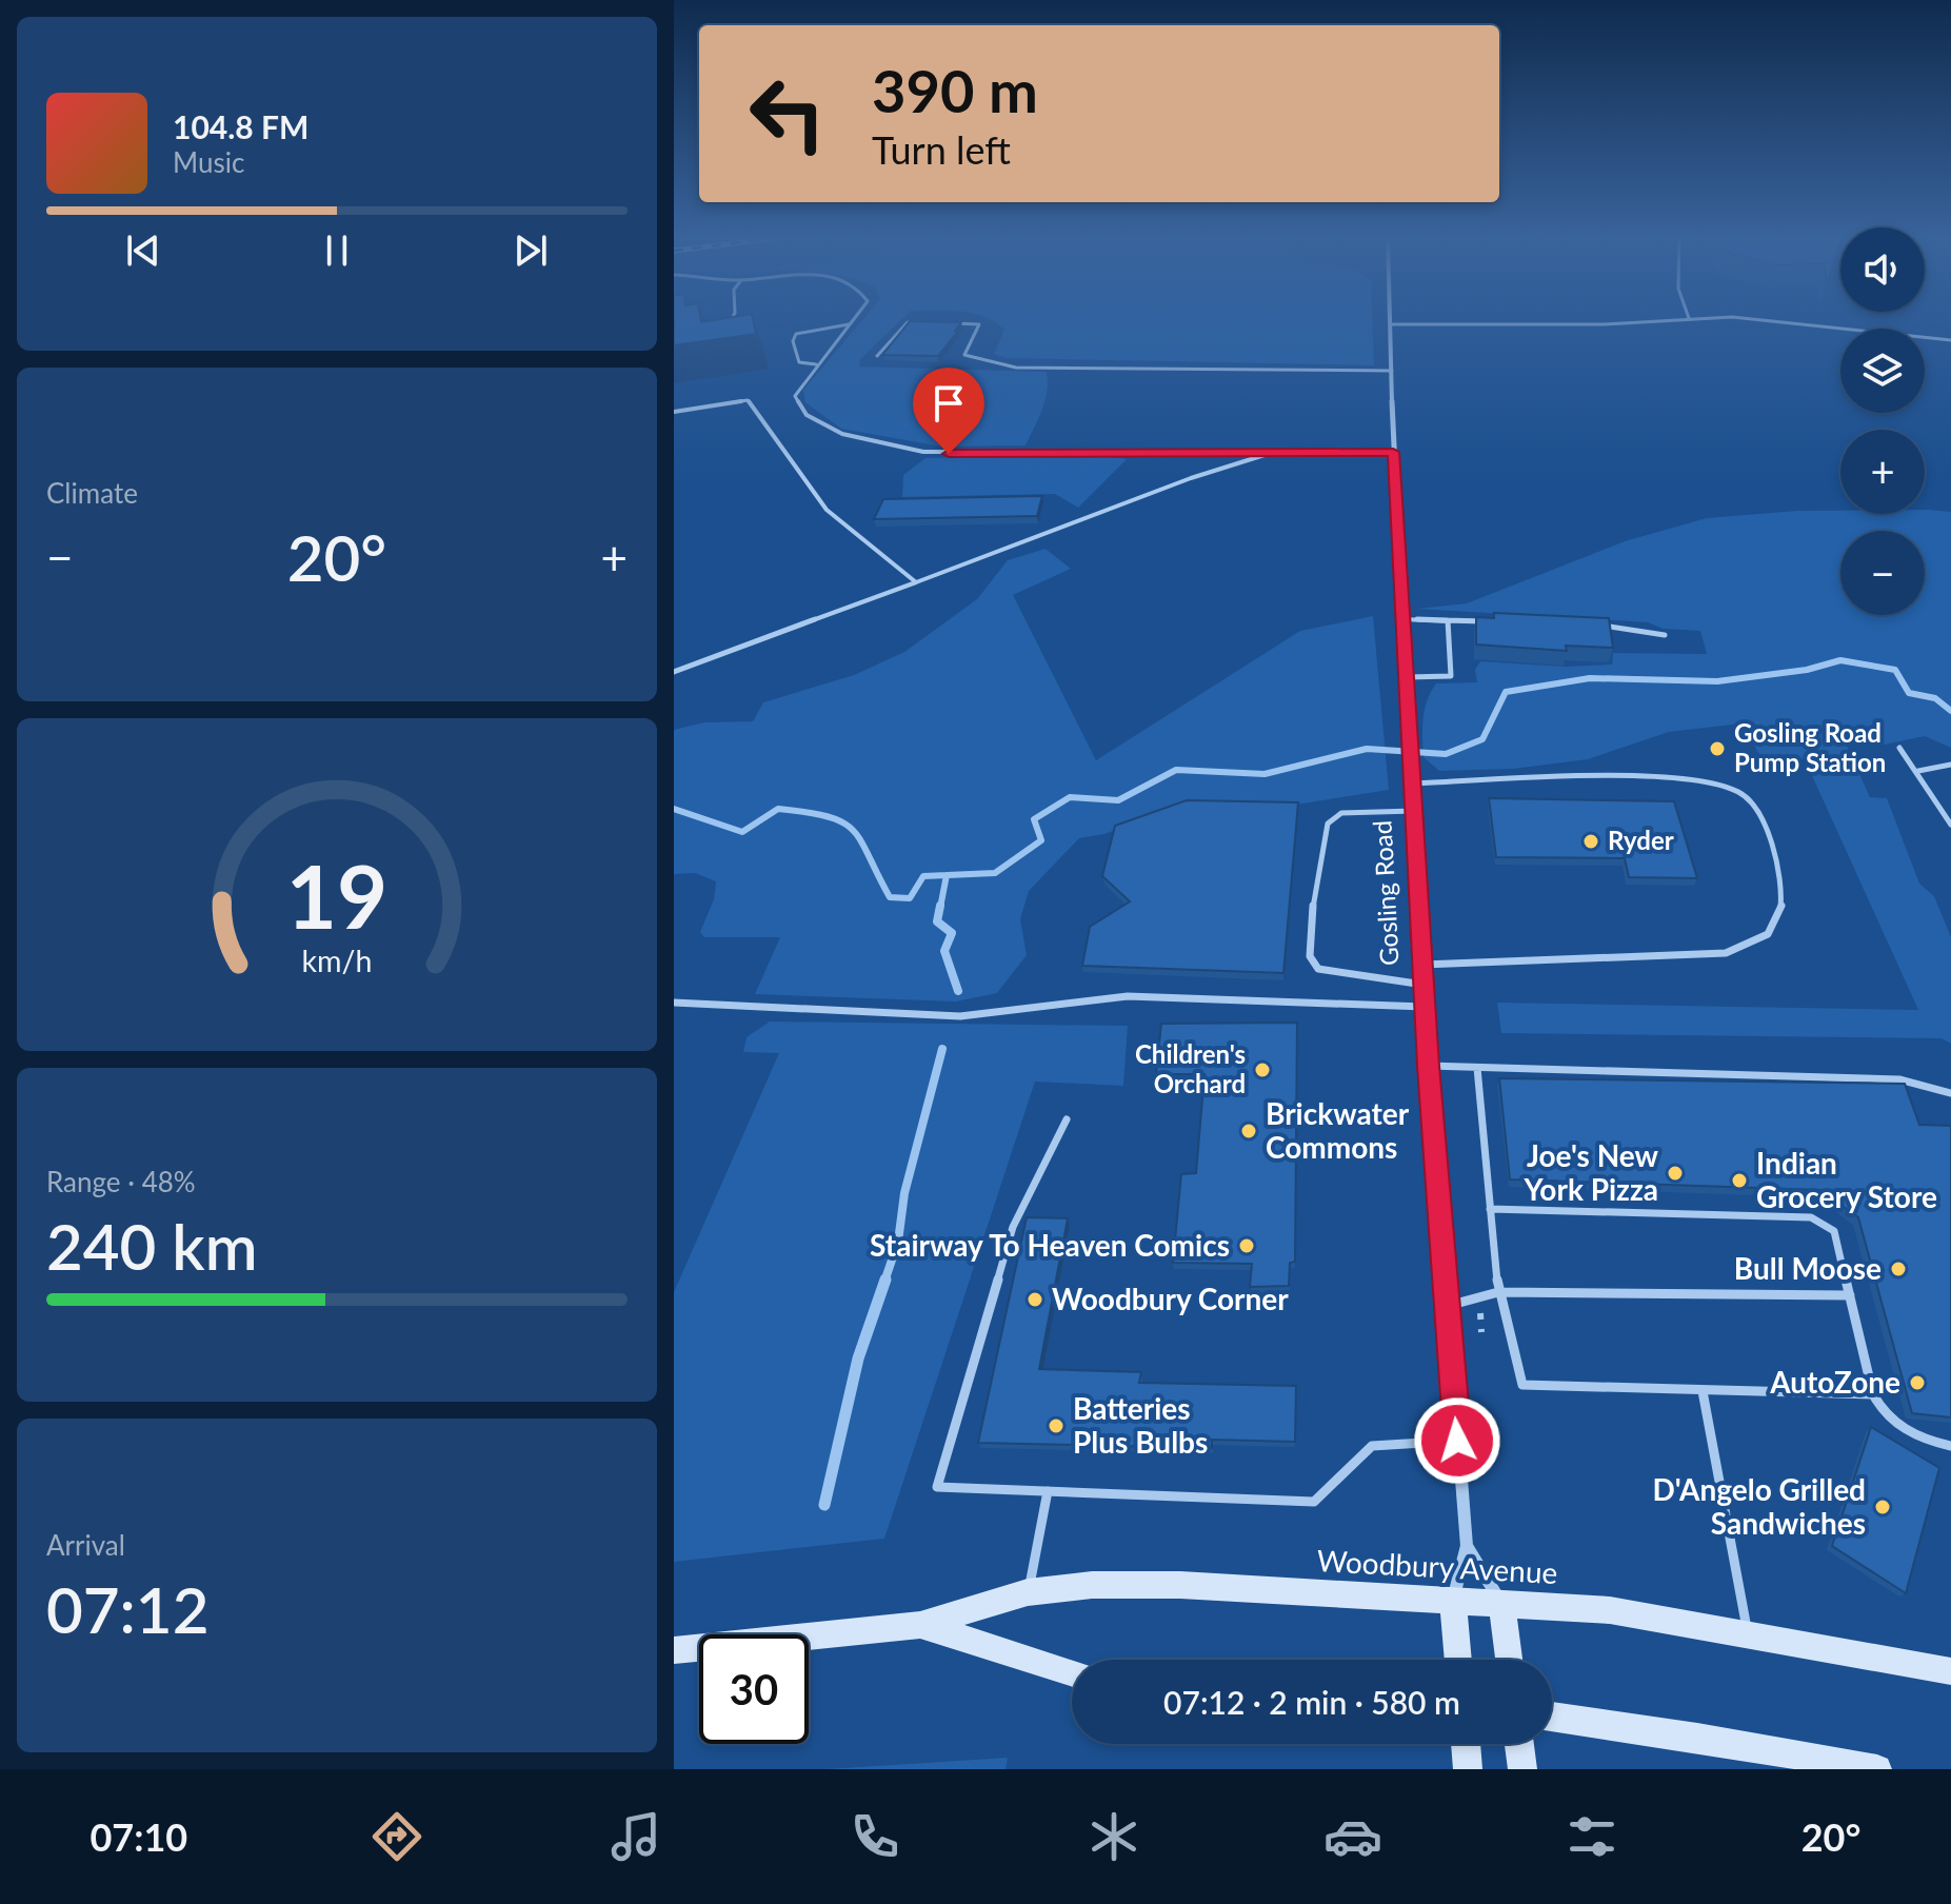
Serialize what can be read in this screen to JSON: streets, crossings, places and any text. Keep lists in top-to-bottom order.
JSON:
{
  "streets": {
    "main road": ["Gosling Road", "Woodbury Avenue"]
  },
  "crossings": [
    ["Gosling Road", "Woodbury Avenue"]
  ],
  "places": [
    "Gosling Road Pump Station",
    "Ryder",
    "Children's Orchard",
    "Brickwater Commons",
    "Joe's New York Pizza",
    "Indian Grocery Store",
    "Stairway To Heaven Comics",
    "Bull Moose",
    "Woodbury Corner",
    "AutoZone",
    "Batteries Plus Bulbs",
    "D'Angelo Grilled Sandwiches"
  ],
  "page": {
    "turn": ["390 m", "Turn left"],
    "song": ["104.8 FM", "Music"],
    "map_buttons": ["+", "−"],
    "tile": [
      "Climate",
      ["Range · 48%", "240 km"],
      ["Arrival", "07:12"]
    ],
    "heat": ["−", "20°", "+"],
    "limit": "30",
    "trip": "07:12 · 2 min · 580 m",
    "tabs": ["07:10", "20°"],
    "gauge": ["19", "km/h"]
  }
}
